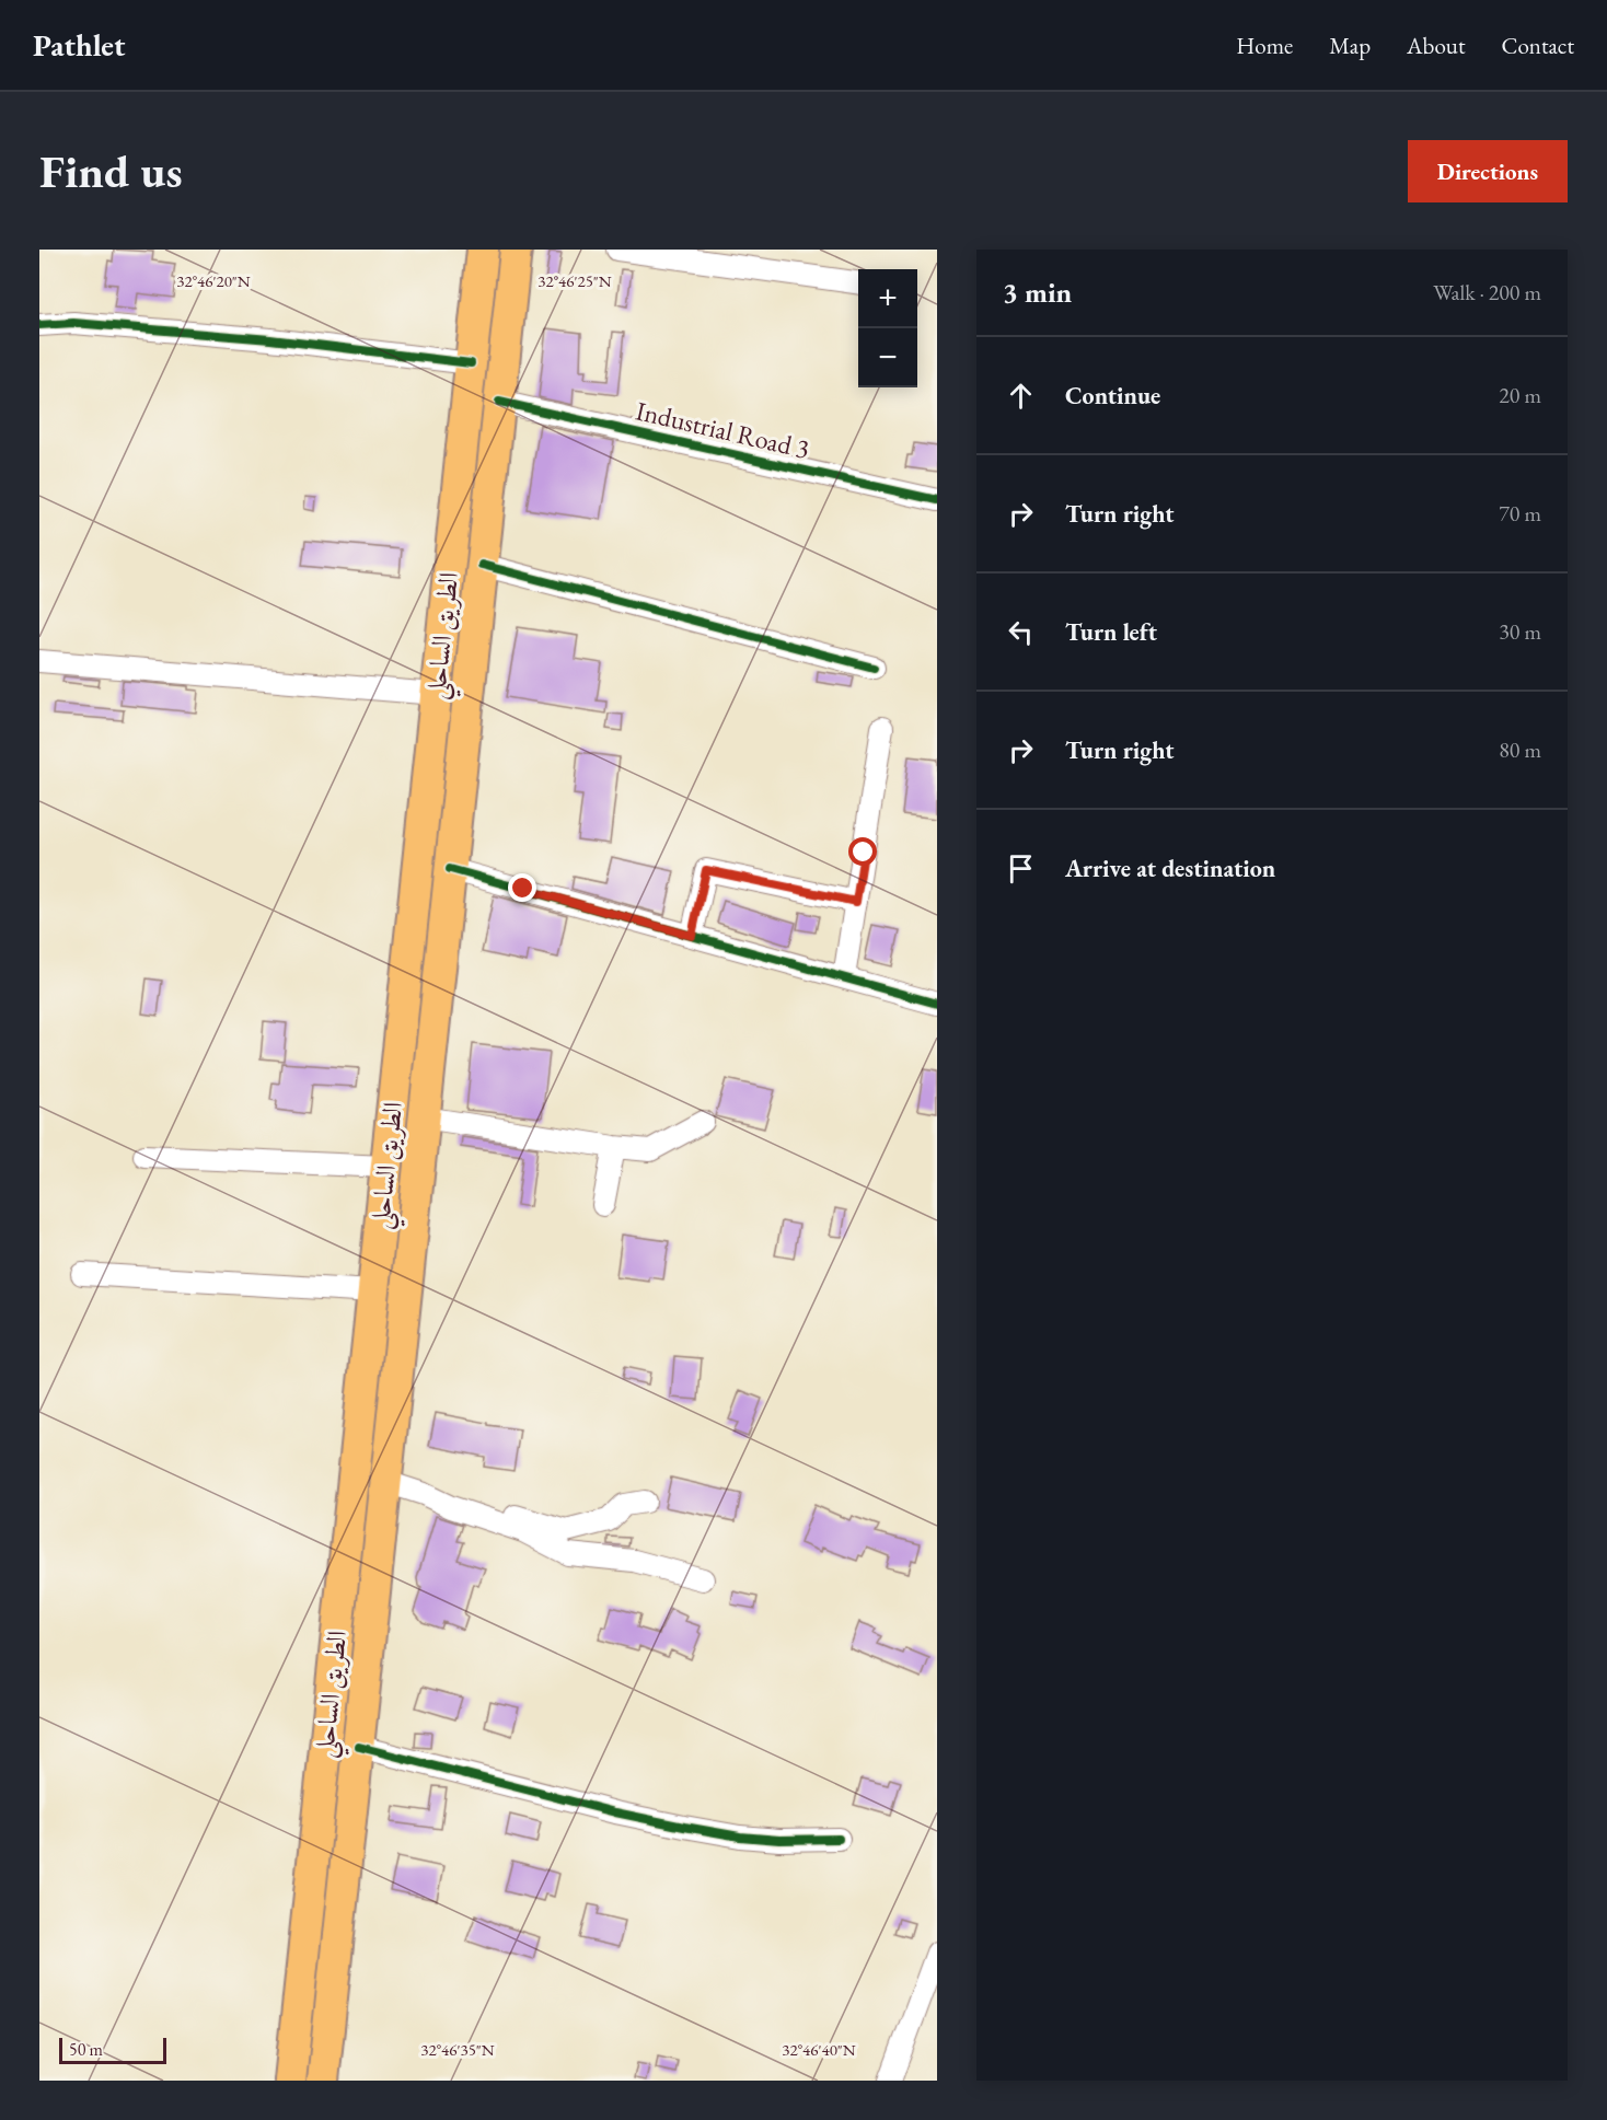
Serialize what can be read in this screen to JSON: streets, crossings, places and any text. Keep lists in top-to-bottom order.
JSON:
{
  "streets": {
    "highway": ["الطريق الساحلي"],
    "street": ["Industrial Road 3"]
  },
  "crossings": [
    ["Industrial Road 3", "الطريق الساحلي"]
  ],
  "scale_bar": "50 m",
  "page": {
    "header": "Pathlet",
    "nav": [
      "Home",
      "Map",
      "About",
      "Contact"
    ],
    "buttons": "Directions",
    "title": "Find us",
    "heading": ["3 min", "Walk · 200 m"],
    "map_buttons": ["+", "−"],
    "list": [
      ["Continue", "20 m"],
      ["Turn right", "70 m"],
      ["Turn left", "30 m"],
      ["Turn right", "80 m"],
      "Arrive at destination"
    ],
    "scale": "50 m"
  },
  "coordinates": [
    "32°46'20\"N",
    "32°46'25\"N",
    "32°46'35\"N",
    "32°46'40\"N"
  ]
}
